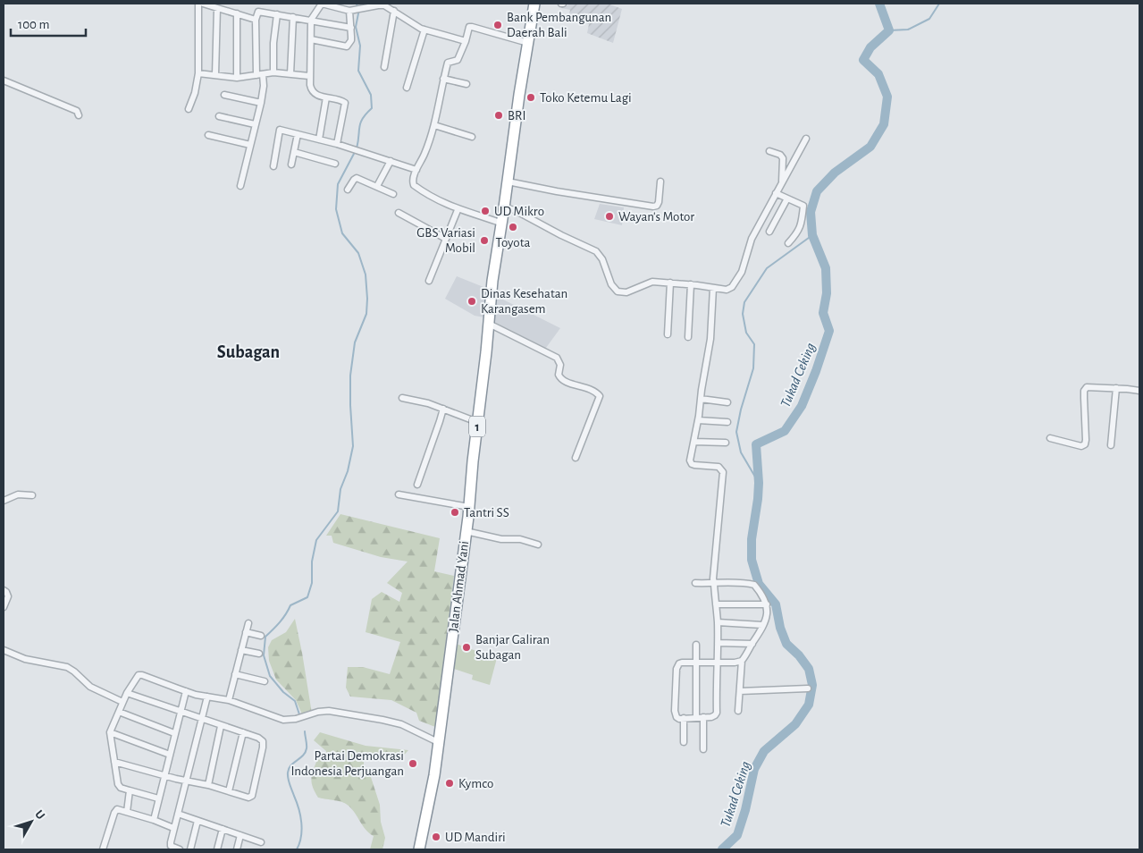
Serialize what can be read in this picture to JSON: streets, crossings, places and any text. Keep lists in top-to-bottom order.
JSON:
{
  "streets": {
    "highway": ["1", "Jalan Ahmad Yani"]
  },
  "districts": ["Subagan"],
  "water": ["Tukad Ceking"],
  "places": [
    "Bank Pembangunan Daerah Bali",
    "Toko Ketemu Lagi",
    "BRI",
    "UD Mikro",
    "Wayan's Motor",
    "Toyota",
    "GBS Variasi Mobil",
    "Dinas Kesehatan Karangasem",
    "Tantri SS",
    "Banjar Galiran Subagan",
    "Partai Demokrasi Indonesia Perjuangan",
    "Kymco",
    "UD Mandiri"
  ],
  "scale_bar": "100 m",
  "north": "top right"
}
